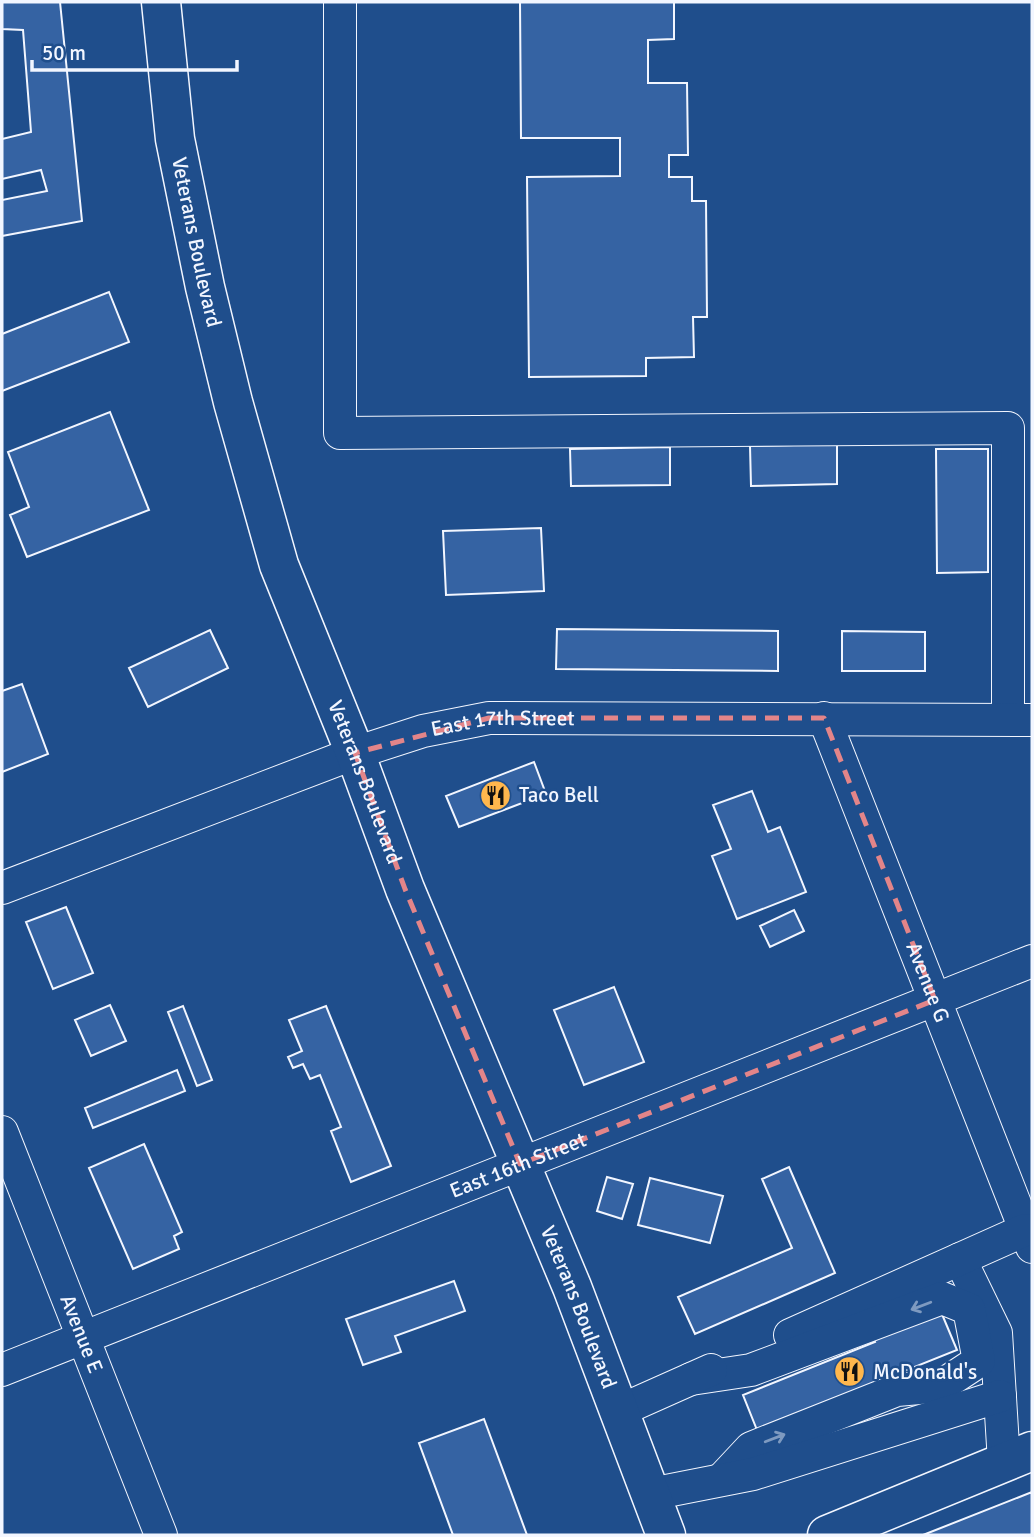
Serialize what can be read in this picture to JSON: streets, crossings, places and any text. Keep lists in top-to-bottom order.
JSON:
{
  "streets": {
    "main road": ["Veterans Boulevard"],
    "street": [
      "East 17th Street",
      "Avenue G",
      "East 16th Street",
      "Avenue E"
    ]
  },
  "crossings": [
    ["Veterans Boulevard", "East 17th Street"],
    ["Veterans Boulevard", "East 16th Street"],
    ["East 17th Street", "Avenue G"],
    ["Avenue G", "East 16th Street"],
    ["East 16th Street", "Avenue E"]
  ],
  "places": {
    "restaurant": ["Taco Bell", "McDonald's"]
  },
  "scale_bar": "50 m"
}
